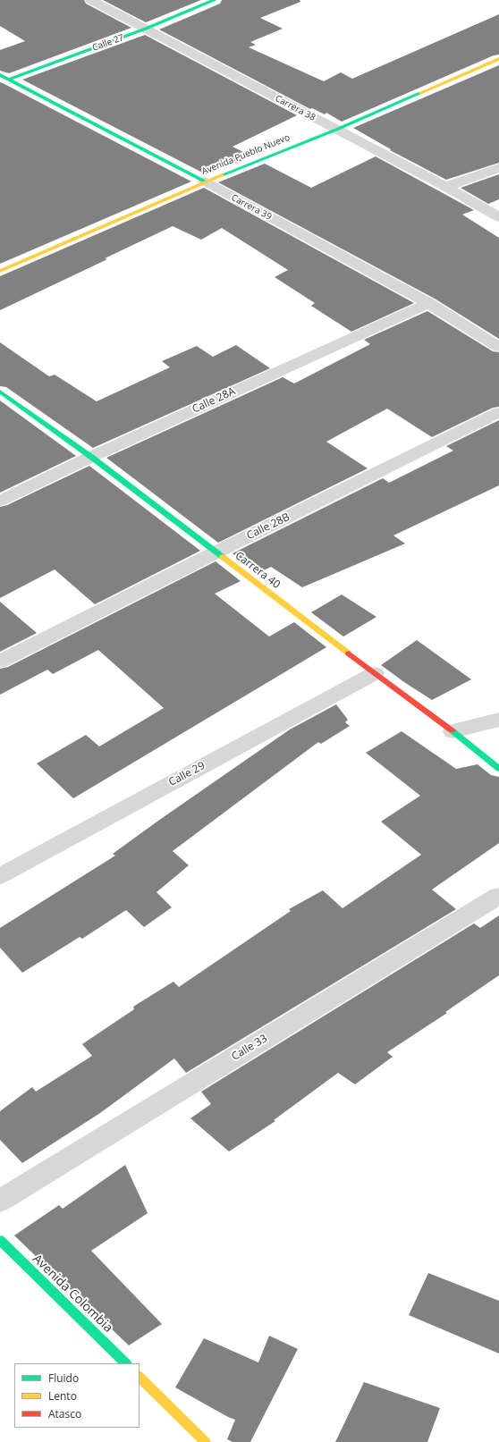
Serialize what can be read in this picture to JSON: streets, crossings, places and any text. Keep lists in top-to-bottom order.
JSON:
{
  "streets": {
    "street": [
      "Calle 27",
      "Carrera 38",
      "Avenida Pueblo Nuevo",
      "Carrera 39",
      "Calle 28A",
      "Calle 28B",
      "Carrera 40",
      "Calle 29",
      "Calle 33",
      "Avenida Colombia"
    ]
  },
  "crossings": [
    ["Calle 27", "Carrera 38"],
    ["Calle 27", "Carrera 39"],
    ["Carrera 38", "Avenida Pueblo Nuevo"],
    ["Avenida Pueblo Nuevo", "Carrera 39"],
    ["Carrera 39", "Calle 28A"],
    ["Calle 28A", "Carrera 40"],
    ["Calle 28B", "Carrera 40"],
    ["Carrera 40", "Calle 29"]
  ],
  "legend": ["Fluido", "Lento", "Atasco"]
}
